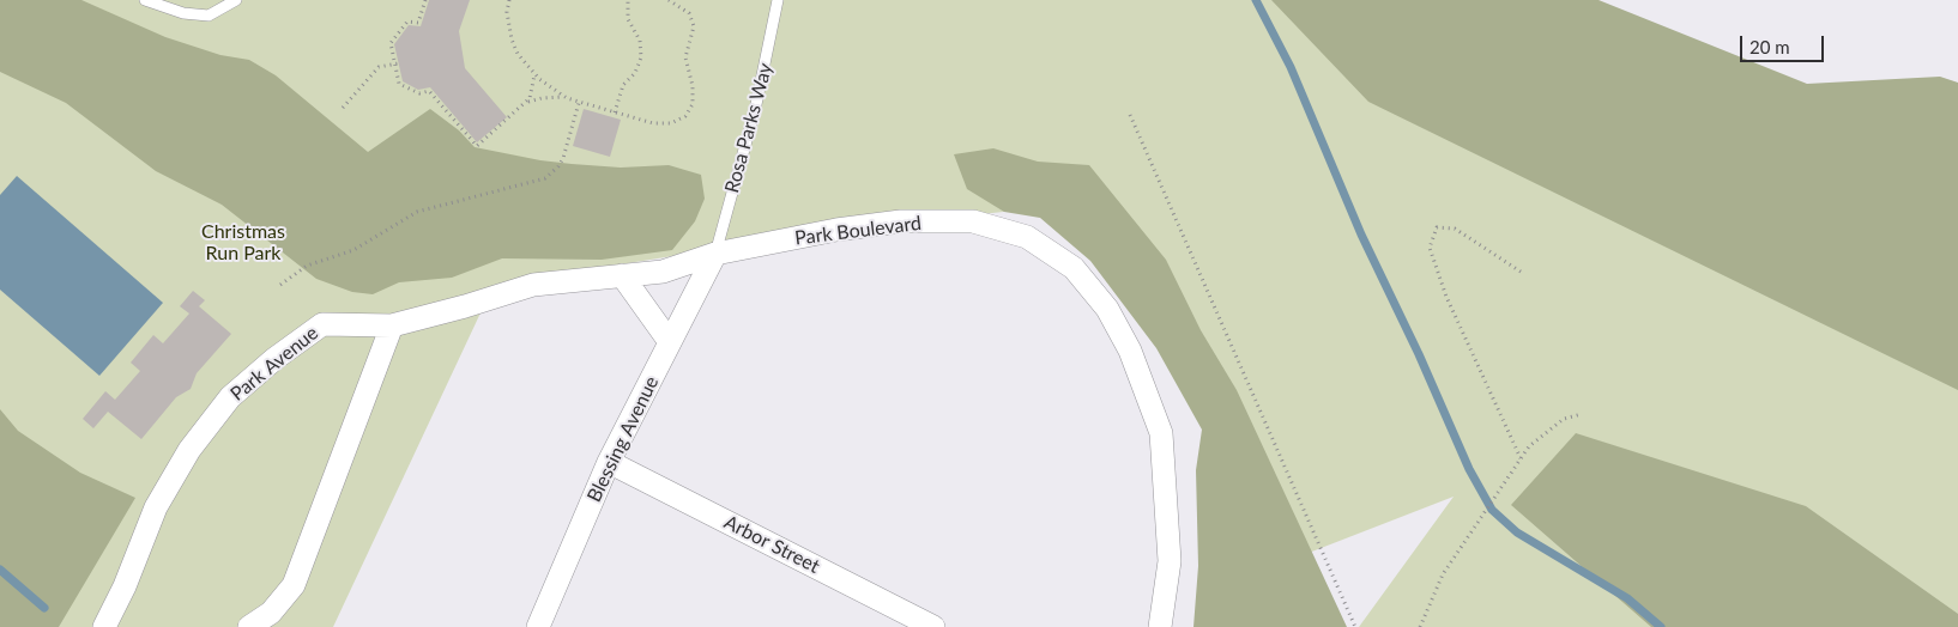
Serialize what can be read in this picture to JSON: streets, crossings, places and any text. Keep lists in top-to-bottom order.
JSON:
{
  "streets": {
    "street": [
      "Park Boulevard",
      "Park Avenue",
      "Blessing Avenue",
      "Arbor Street"
    ],
    "lane": ["Rosa Parks Way"]
  },
  "crossings": [
    ["Rosa Parks Way", "Park Boulevard"],
    ["Rosa Parks Way", "Park Avenue"],
    ["Rosa Parks Way", "Blessing Avenue"],
    ["Park Boulevard", "Park Avenue"],
    ["Park Boulevard", "Blessing Avenue"],
    ["Park Avenue", "Blessing Avenue"],
    ["Blessing Avenue", "Arbor Street"]
  ],
  "parks": ["Christmas Run Park"],
  "scale_bar": "20 m"
}
